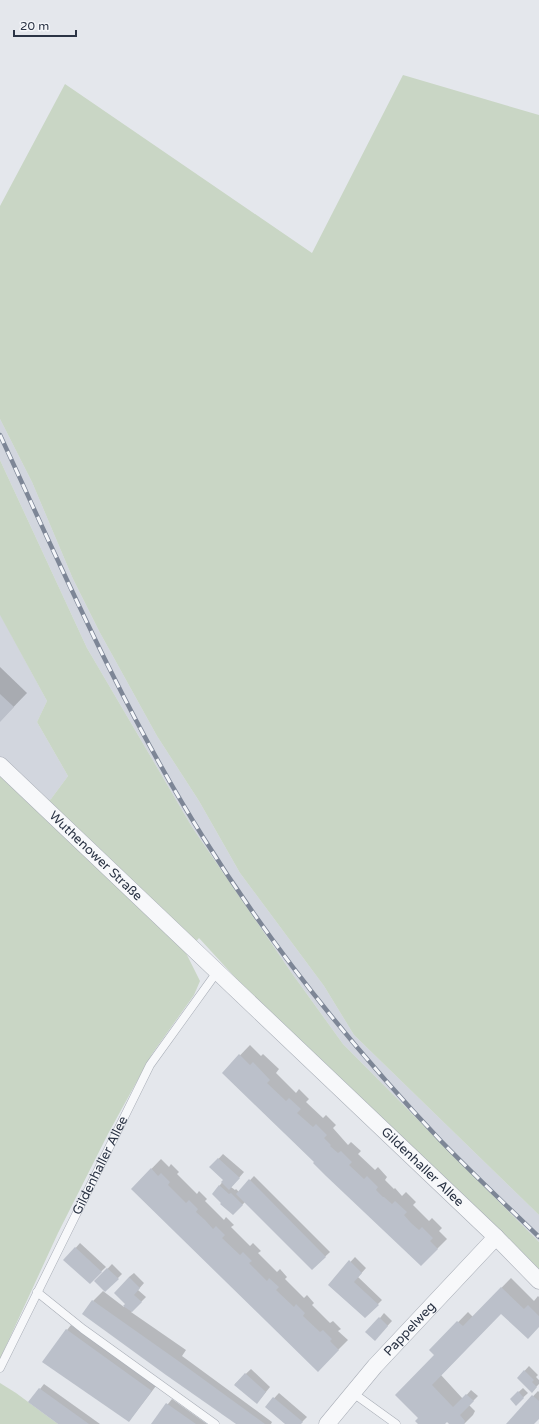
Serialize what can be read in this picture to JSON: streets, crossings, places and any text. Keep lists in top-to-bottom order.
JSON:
{
  "streets": {
    "street": ["Wuthenower Straße", "Gildenhaller Allee", "Pappelweg"]
  },
  "crossings": [
    ["Wuthenower Straße", "Gildenhaller Allee"],
    ["Gildenhaller Allee", "Pappelweg"]
  ],
  "scale_bar": "20 m"
}
